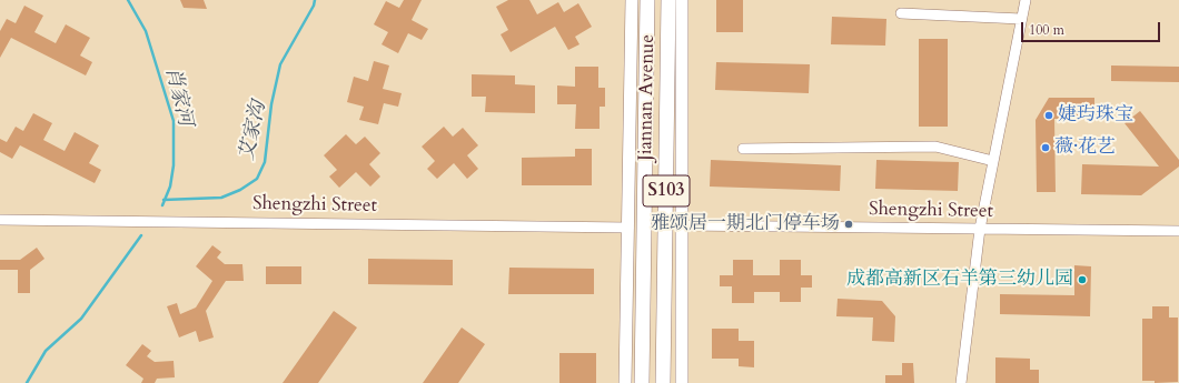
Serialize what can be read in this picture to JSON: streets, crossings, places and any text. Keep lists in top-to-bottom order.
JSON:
{
  "streets": {
    "highway": ["Jiannan Avenue", "S103"],
    "street": ["Shengzhi Street"]
  },
  "water": ["肖家河", "艾家沟"],
  "places": [
    "婕玙珠宝",
    "薇·花艺",
    "雅颂居一期北门停车场",
    "成都高新区石羊第三幼儿园"
  ],
  "scale_bar": "100 m"
}
